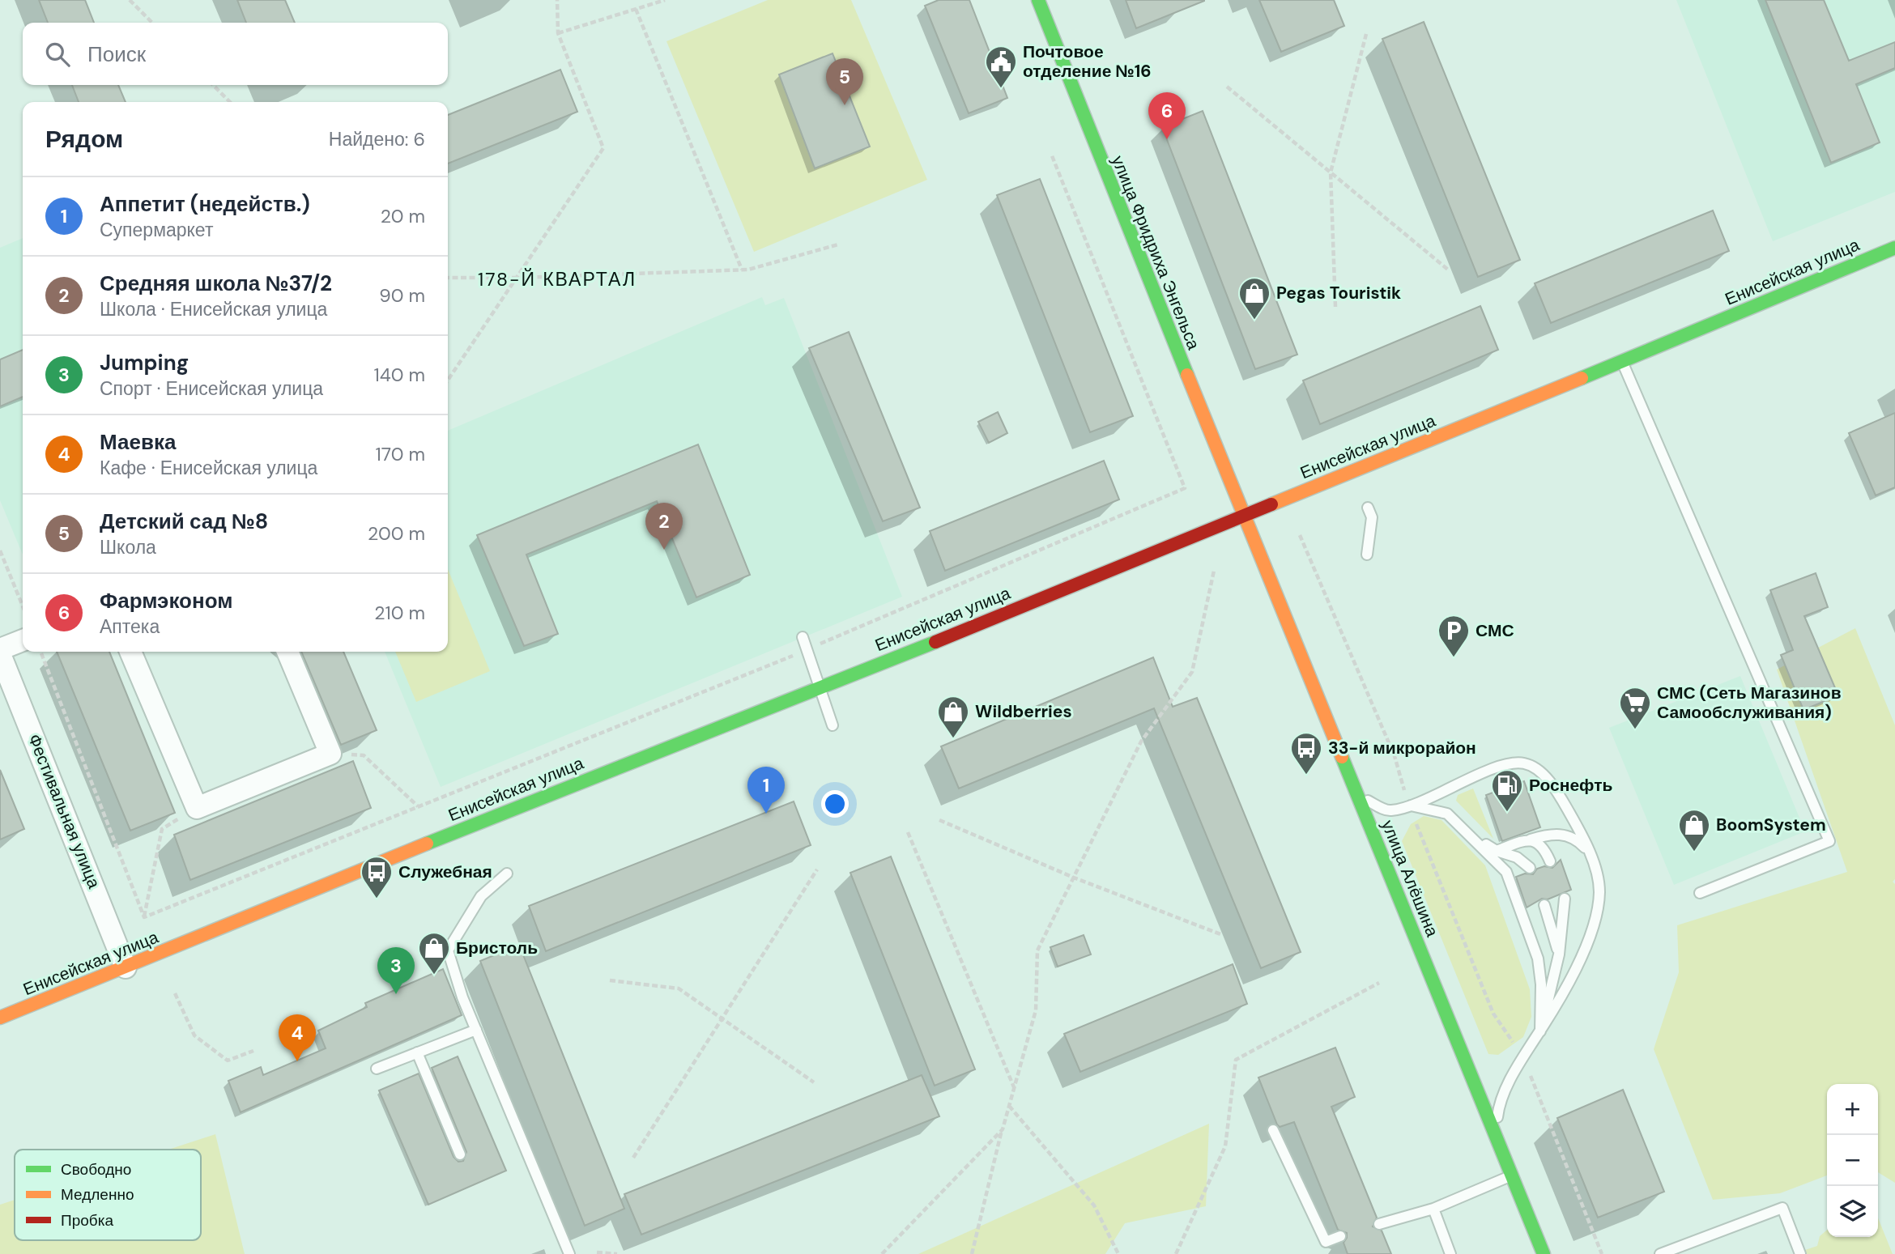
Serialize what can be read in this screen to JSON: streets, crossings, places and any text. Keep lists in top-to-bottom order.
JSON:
{
  "streets": {
    "street": [
      "улица Фридриха Энгельса",
      "Енисейская улица",
      "Фестивальная улица",
      "улица Алёшина"
    ]
  },
  "crossings": [
    ["улица Фридриха Энгельса", "Енисейская улица"],
    ["улица Фридриха Энгельса", "улица Алёшина"],
    ["Енисейская улица", "Фестивальная улица"],
    ["Енисейская улица", "улица Алёшина"]
  ],
  "districts": ["178-Й КВАРТАЛ"],
  "places": {
    "public building": ["Почтовое отделение №16"],
    "shop": [
      "Pegas Touristik",
      "Wildberries",
      "BoomSystem",
      "Бристоль"
    ],
    "parking": ["СМС"],
    "supermarket": ["СМС (Сеть Магазинов Самообслуживания)"],
    "bus stop": ["33-й микрорайон", "Служебная"],
    "fuel station": ["Роснефть"]
  },
  "legend": ["Свободно", "Медленно", "Пробка"],
  "page": {
    "search": "Поиск",
    "pins": [
      "5",
      "6",
      "2",
      "1",
      "3",
      "4"
    ],
    "heading": ["Рядом", "Найдено: 6"],
    "list": [
      {
        "mark": "1",
        "name": "Аппетит (недейств.)",
        "note": "Супермаркет",
        "value": "20 m"
      },
      {
        "mark": "2",
        "name": "Средняя школа №37/2",
        "note": "Школа · Енисейская улица",
        "value": "90 m"
      },
      {
        "mark": "3",
        "name": "Jumping",
        "note": "Спорт · Енисейская улица",
        "value": "140 m"
      },
      {
        "mark": "4",
        "name": "Маевка",
        "note": "Кафе · Енисейская улица",
        "value": "170 m"
      },
      {
        "mark": "5",
        "name": "Детский сад №8",
        "note": "Школа",
        "value": "200 m"
      },
      {
        "mark": "6",
        "name": "Фармэконом",
        "note": "Аптека",
        "value": "210 m"
      }
    ],
    "map_buttons": ["+", "−"]
  }
}
